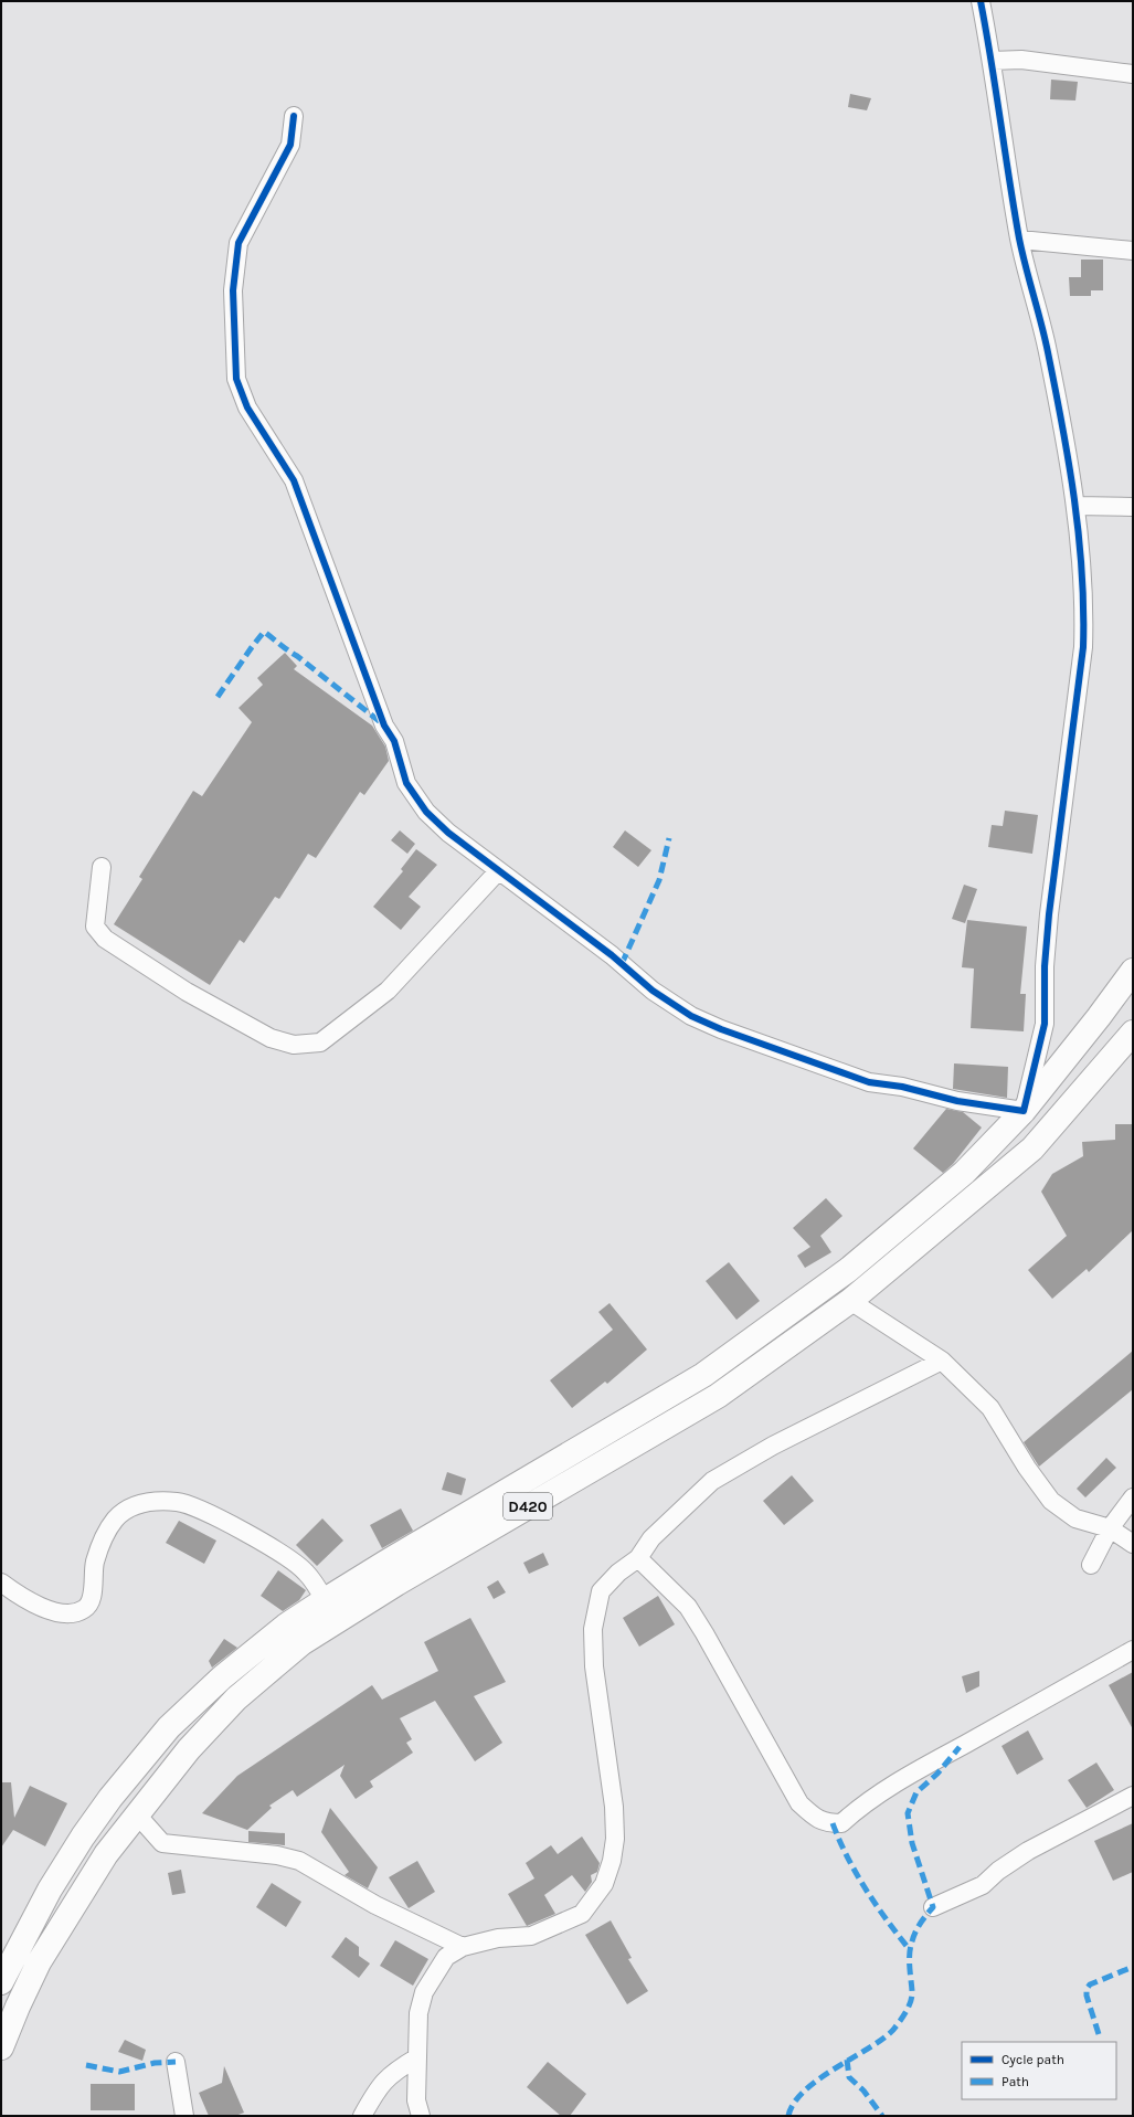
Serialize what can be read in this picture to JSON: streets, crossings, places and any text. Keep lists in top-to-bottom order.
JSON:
{
  "streets": {
    "highway": ["D420"]
  },
  "legend": ["Cycle path", "Path"]
}
